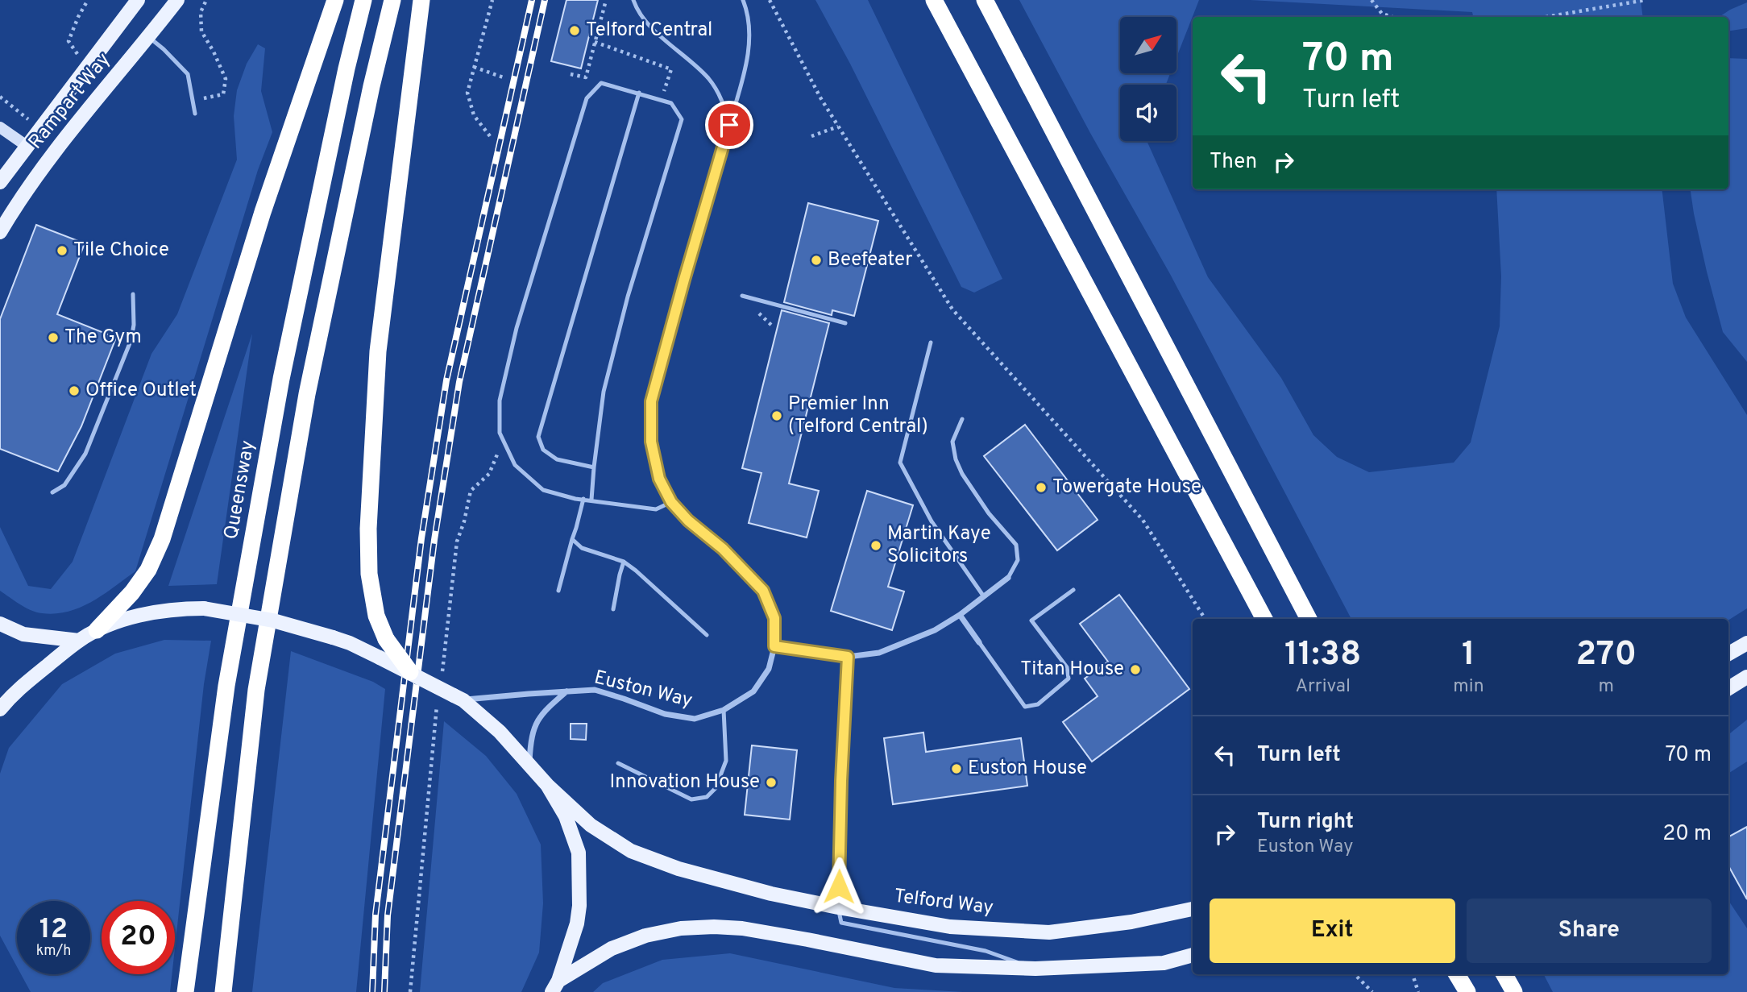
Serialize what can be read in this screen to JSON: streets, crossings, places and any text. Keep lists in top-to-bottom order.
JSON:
{
  "streets": {
    "highway": ["Queensway"],
    "main road": ["Rampart Way", "Telford Way"],
    "street": ["Euston Way"]
  },
  "places": [
    "Telford Central",
    "Tile Choice",
    "Beefeater",
    "The Gym",
    "Office Outlet",
    "Premier Inn (Telford Central)",
    "Towergate House",
    "Martin Kaye Solicitors",
    "Titan House",
    "Euston House",
    "Innovation House"
  ],
  "north": "top right",
  "page": {
    "turn": ["70 m", "Turn left"],
    "then": "Then",
    "eta": [
      "11:38",
      "Arrival",
      "1",
      "min",
      "270",
      "m"
    ],
    "list": [
      {
        "name": "Turn left",
        "value": "70 m"
      },
      {
        "name": "Turn right",
        "note": "Euston Way",
        "value": "20 m"
      }
    ],
    "buttons": ["Exit", "Share"],
    "speed": "12 km/h",
    "limit": "20"
  }
}
